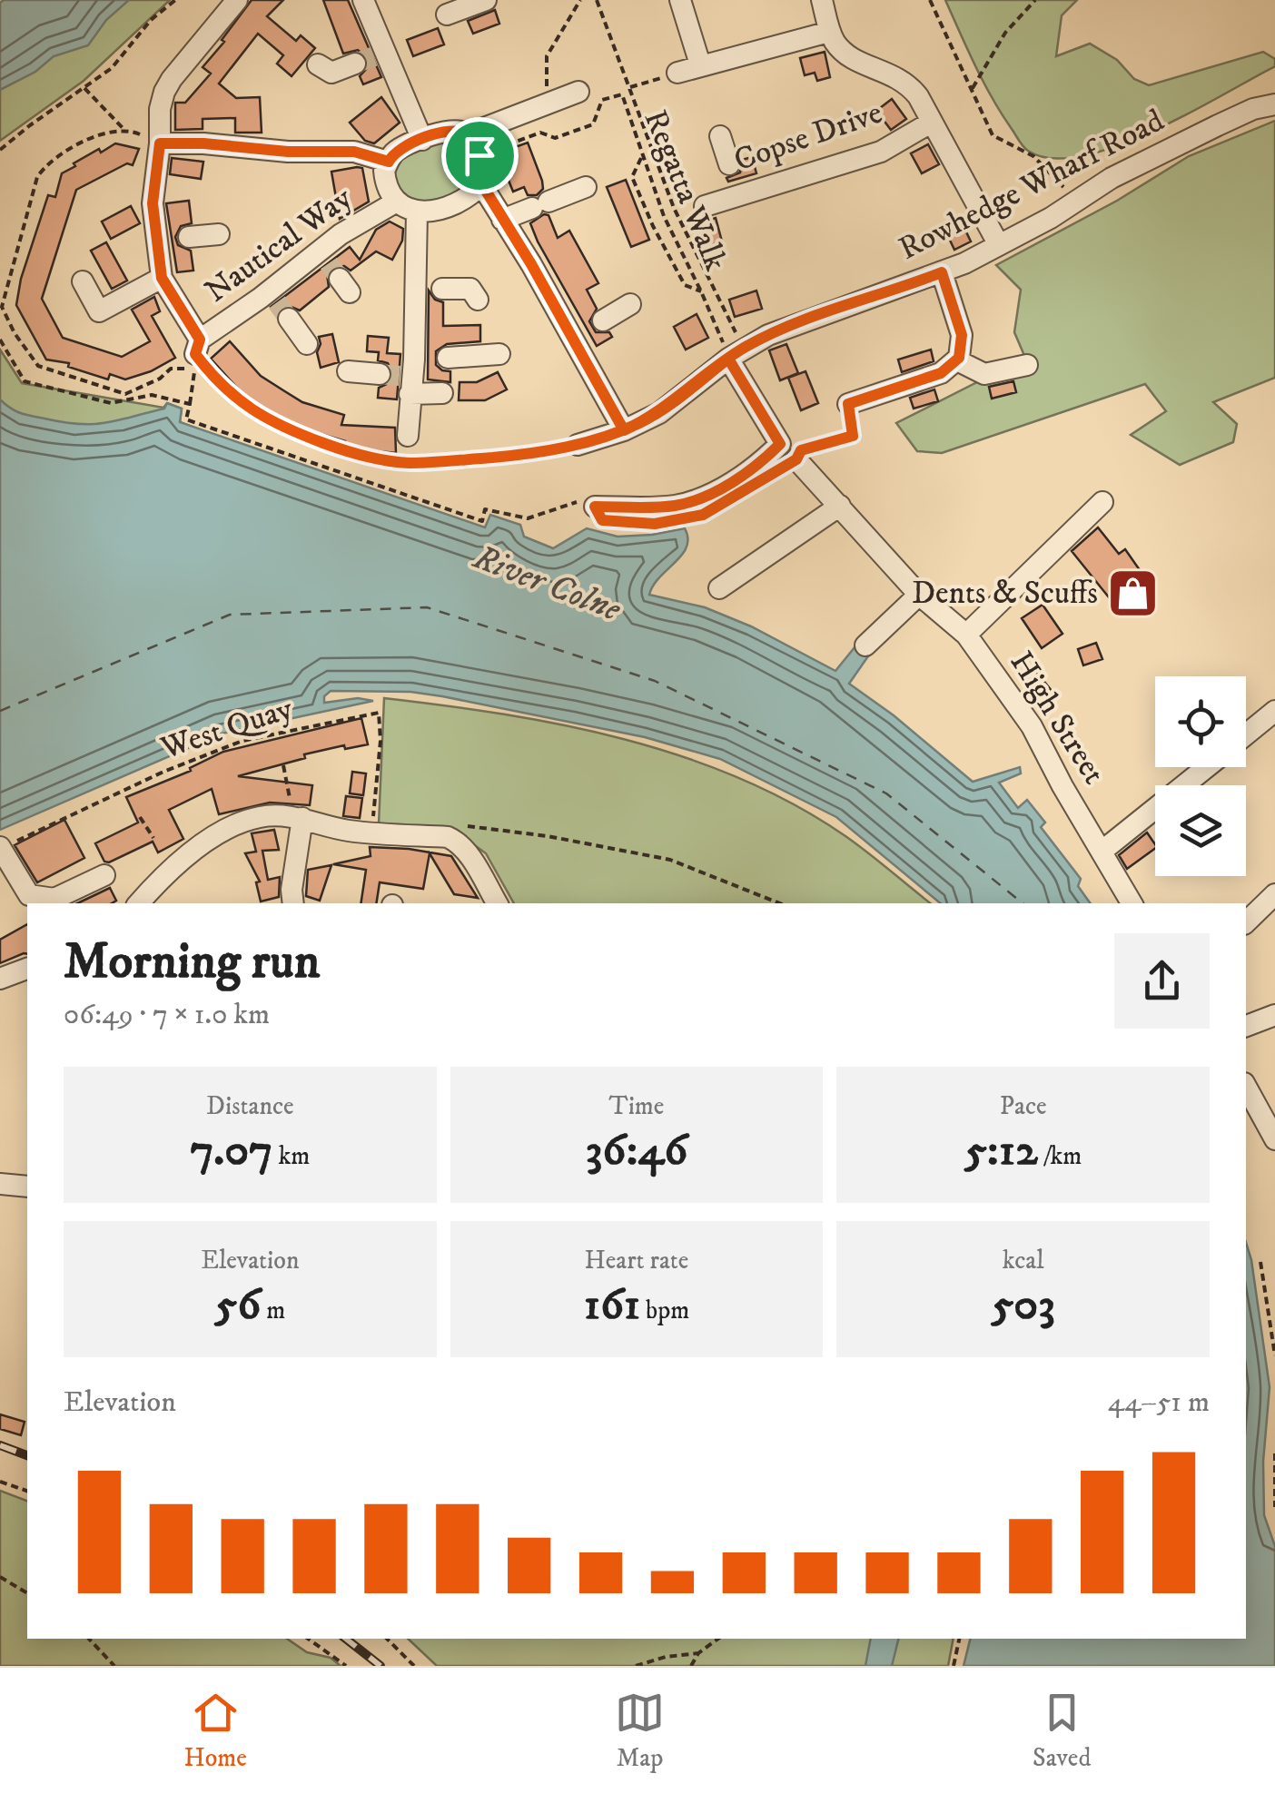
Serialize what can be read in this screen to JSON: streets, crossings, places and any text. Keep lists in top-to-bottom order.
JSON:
{
  "streets": {
    "street": [
      "Copse Drive",
      "Rowhedge Wharf Road",
      "Nautical Way",
      "High Street"
    ],
    "path": ["Regatta Walk", "West Quay"]
  },
  "crossings": [
    ["Rowhedge Wharf Road", "Regatta Walk"],
    ["Regatta Walk", "Nautical Way"]
  ],
  "water": ["River Colne"],
  "places": {
    "shop": ["Dents & Scuffs"]
  },
  "page": {
    "heading": ["Morning run", "06:49 · 7 × 1.0 km"],
    "stats": [
      ["Distance", "7.07 km"],
      ["Time", "36:46"],
      ["Pace", "5:12 /km"],
      ["Elevation", "56 m"],
      ["Heart rate", "161 bpm"],
      ["kcal", "503"]
    ],
    "chart": ["Elevation", "44–51 m"],
    "tabs": ["Home", "Map", "Saved"]
  }
}
